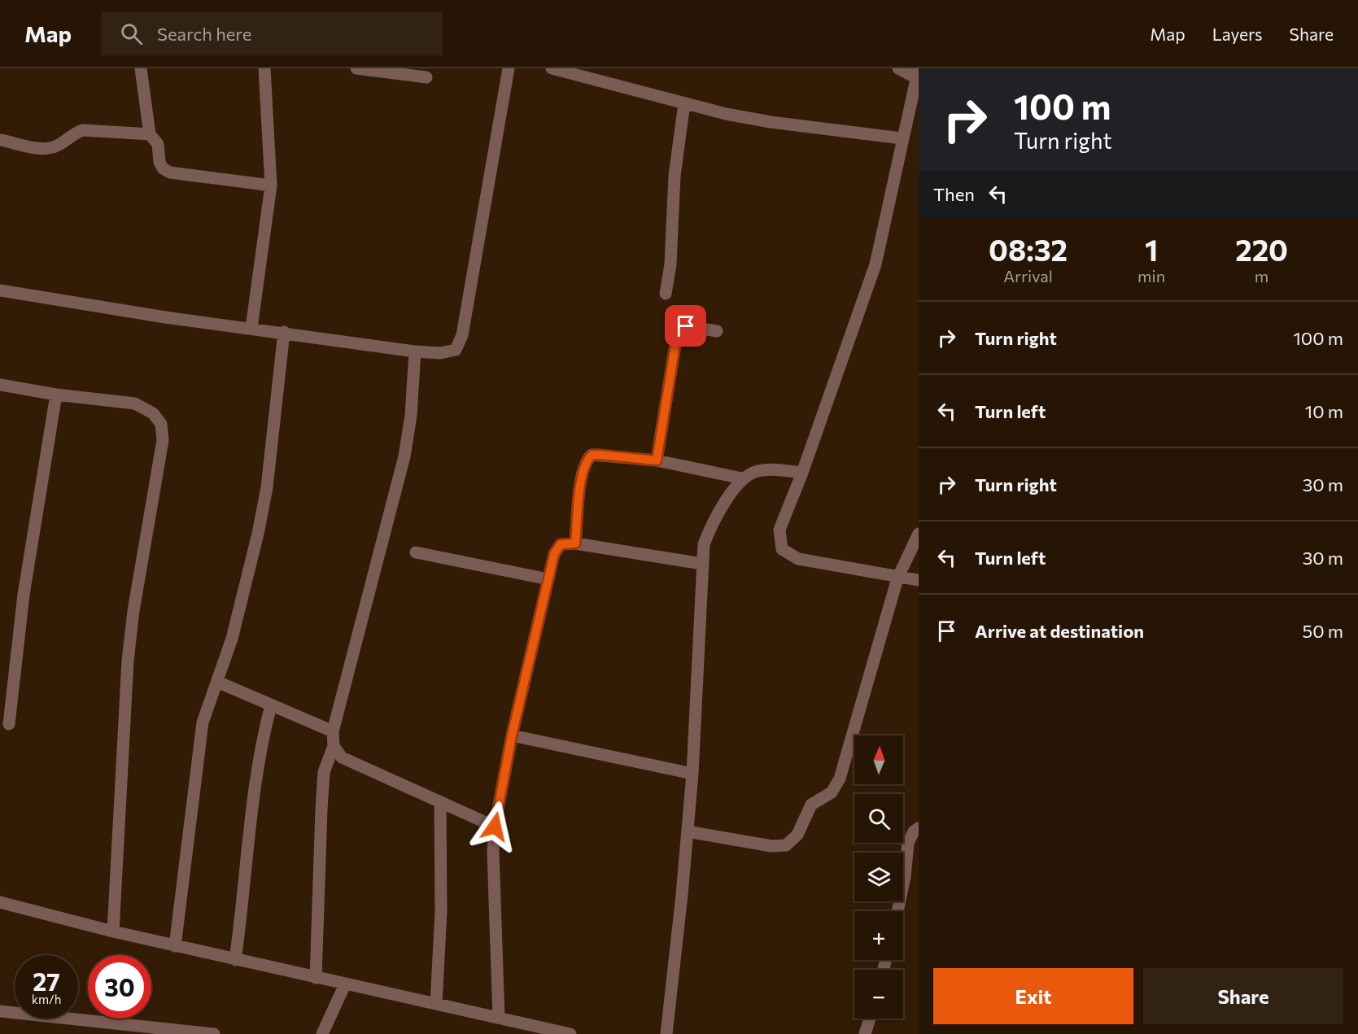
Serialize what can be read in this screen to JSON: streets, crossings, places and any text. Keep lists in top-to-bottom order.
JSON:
{
  "north": "top",
  "page": {
    "header": "Map",
    "search": "Search here",
    "nav": ["Map", "Layers", "Share"],
    "turn": ["100 m", "Turn right"],
    "then": "Then",
    "eta": [
      "08:32",
      "Arrival",
      "1",
      "min",
      "220",
      "m"
    ],
    "list": [
      {
        "name": "Turn right",
        "value": "100 m"
      },
      {
        "name": "Turn left",
        "value": "10 m"
      },
      {
        "name": "Turn right",
        "value": "30 m"
      },
      {
        "name": "Turn left",
        "value": "30 m"
      },
      {
        "name": "Arrive at destination",
        "value": "50 m"
      }
    ],
    "map_buttons": ["+", "−"],
    "speed": "27 km/h",
    "limit": "30",
    "buttons": ["Exit", "Share"]
  }
}
